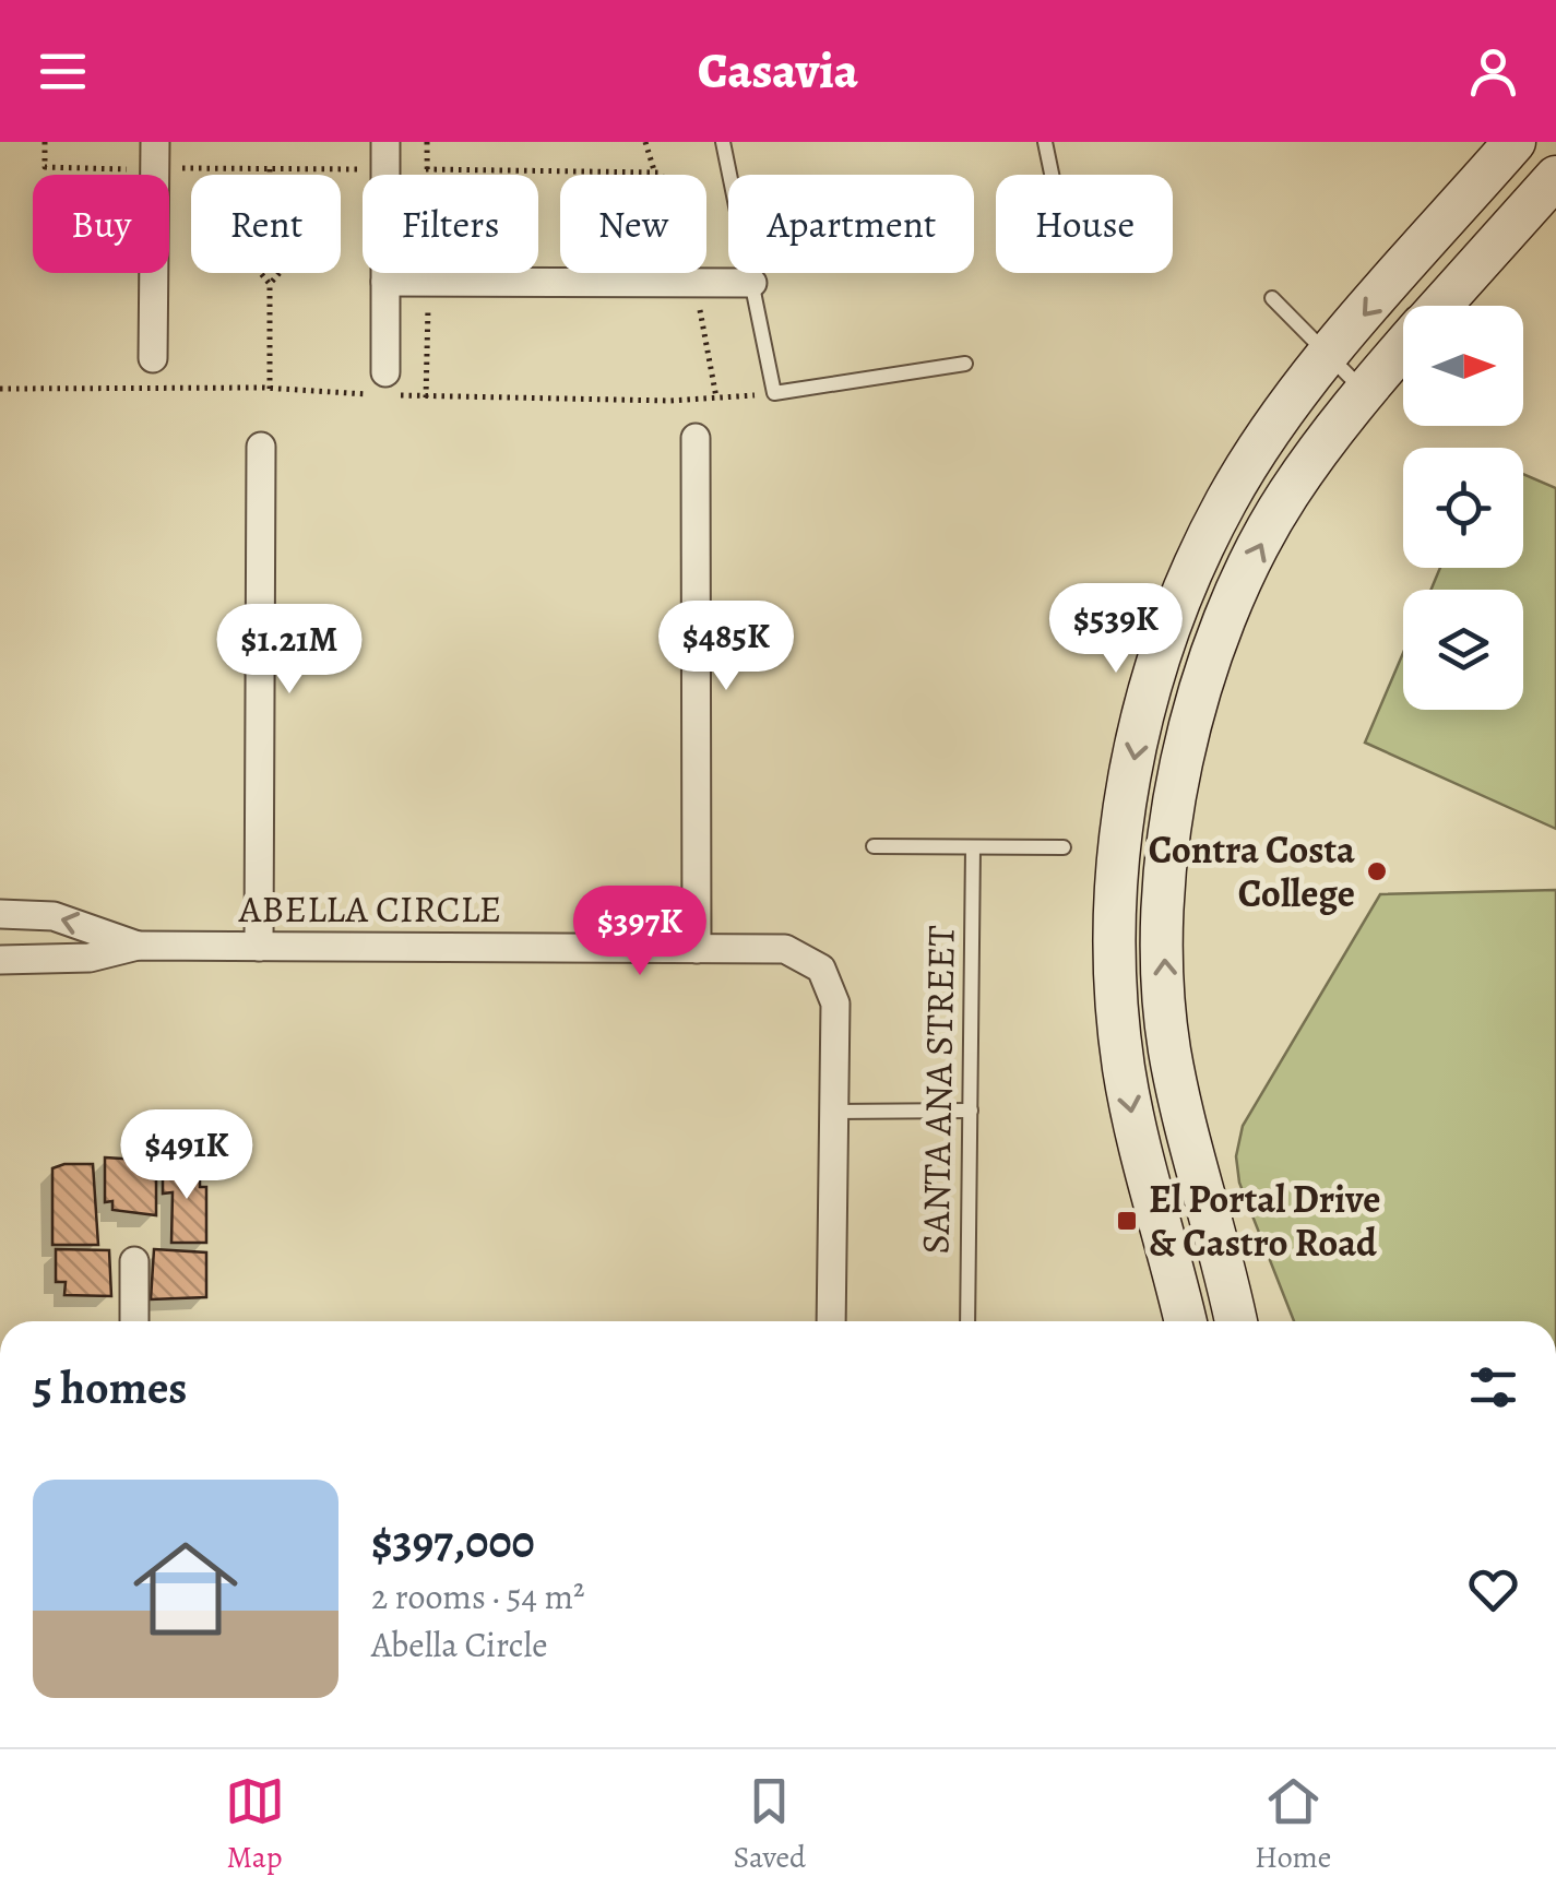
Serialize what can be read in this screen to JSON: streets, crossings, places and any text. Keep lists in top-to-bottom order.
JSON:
{
  "streets": {
    "street": ["ABELLA CIRCLE"],
    "lane": ["SANTA ANA STREET"]
  },
  "places": {
    "other": ["Contra Costa College"],
    "transit": ["El Portal Drive & Castro Road"]
  },
  "north": "right",
  "page": {
    "header": "Casavia",
    "chip": [
      "Buy",
      "Rent",
      "Filters",
      "New",
      "Apartment",
      "House"
    ],
    "price": [
      "$539K",
      "$485K",
      "$1.21M",
      "$397K",
      "$491K"
    ],
    "heading": "5 homes",
    "list": [
      {
        "name": "$397,000",
        "note": "2 rooms · 54 m² · Abella Circle"
      }
    ],
    "tabs": ["Map", "Saved", "Home"]
  }
}
